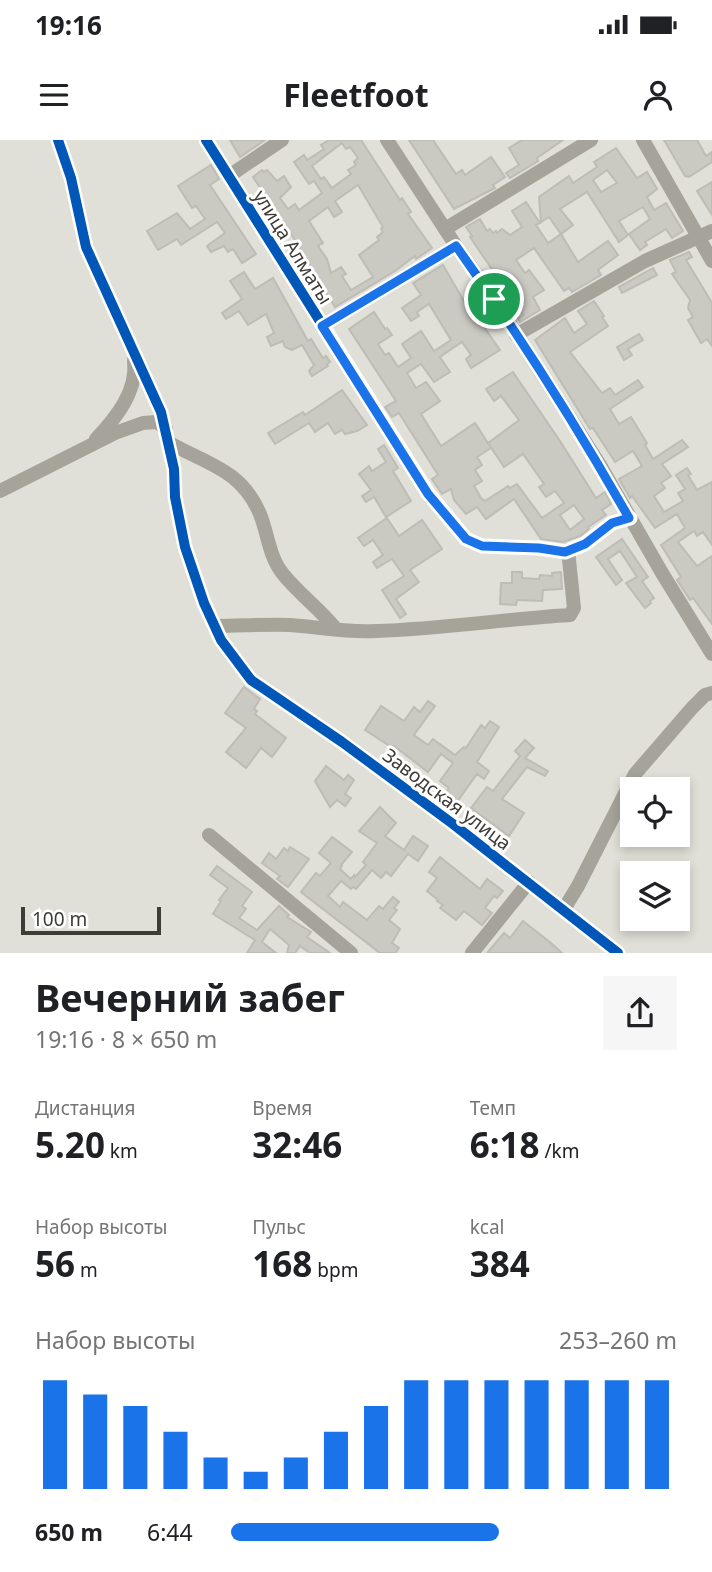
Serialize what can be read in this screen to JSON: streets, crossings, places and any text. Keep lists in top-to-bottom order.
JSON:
{
  "streets": {
    "street": ["улица Алматы", "Заводская улица"]
  },
  "scale_bar": "100 m",
  "page": {
    "status": "19:16",
    "header": "Fleetfoot",
    "scale": "100 m",
    "heading": ["Вечерний забег", "19:16 · 8 × 650 m"],
    "stats": [
      ["Дистанция", "5.20 km"],
      ["Время", "32:46"],
      ["Темп", "6:18 /km"],
      ["Набор высоты", "56 m"],
      ["Пульс", "168 bpm"],
      ["kcal", "384"]
    ],
    "chart": ["Набор высоты", "253–260 m"],
    "list": [
      {
        "name": "650 m",
        "note": "6:44"
      }
    ]
  }
}
